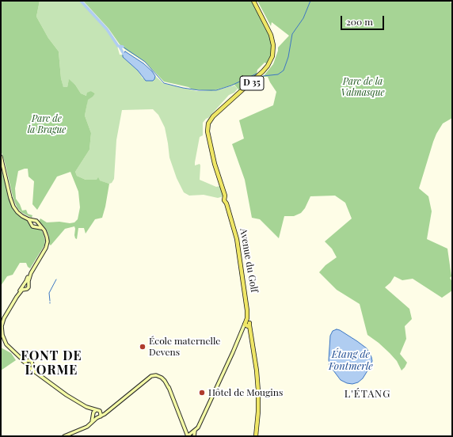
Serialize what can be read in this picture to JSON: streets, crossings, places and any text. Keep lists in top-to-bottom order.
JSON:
{
  "streets": {
    "main road": ["D 35", "Avenue du Golf"]
  },
  "districts": ["FONT DE L'ORME", "L'ÉTANG"],
  "water": ["Étang de Fontmerle"],
  "parks": ["Parc de la Valmasque", "Parc de la Brague"],
  "places": ["École maternelle Devens", "Hôtel de Mougins"],
  "scale_bar": "200 m"
}
